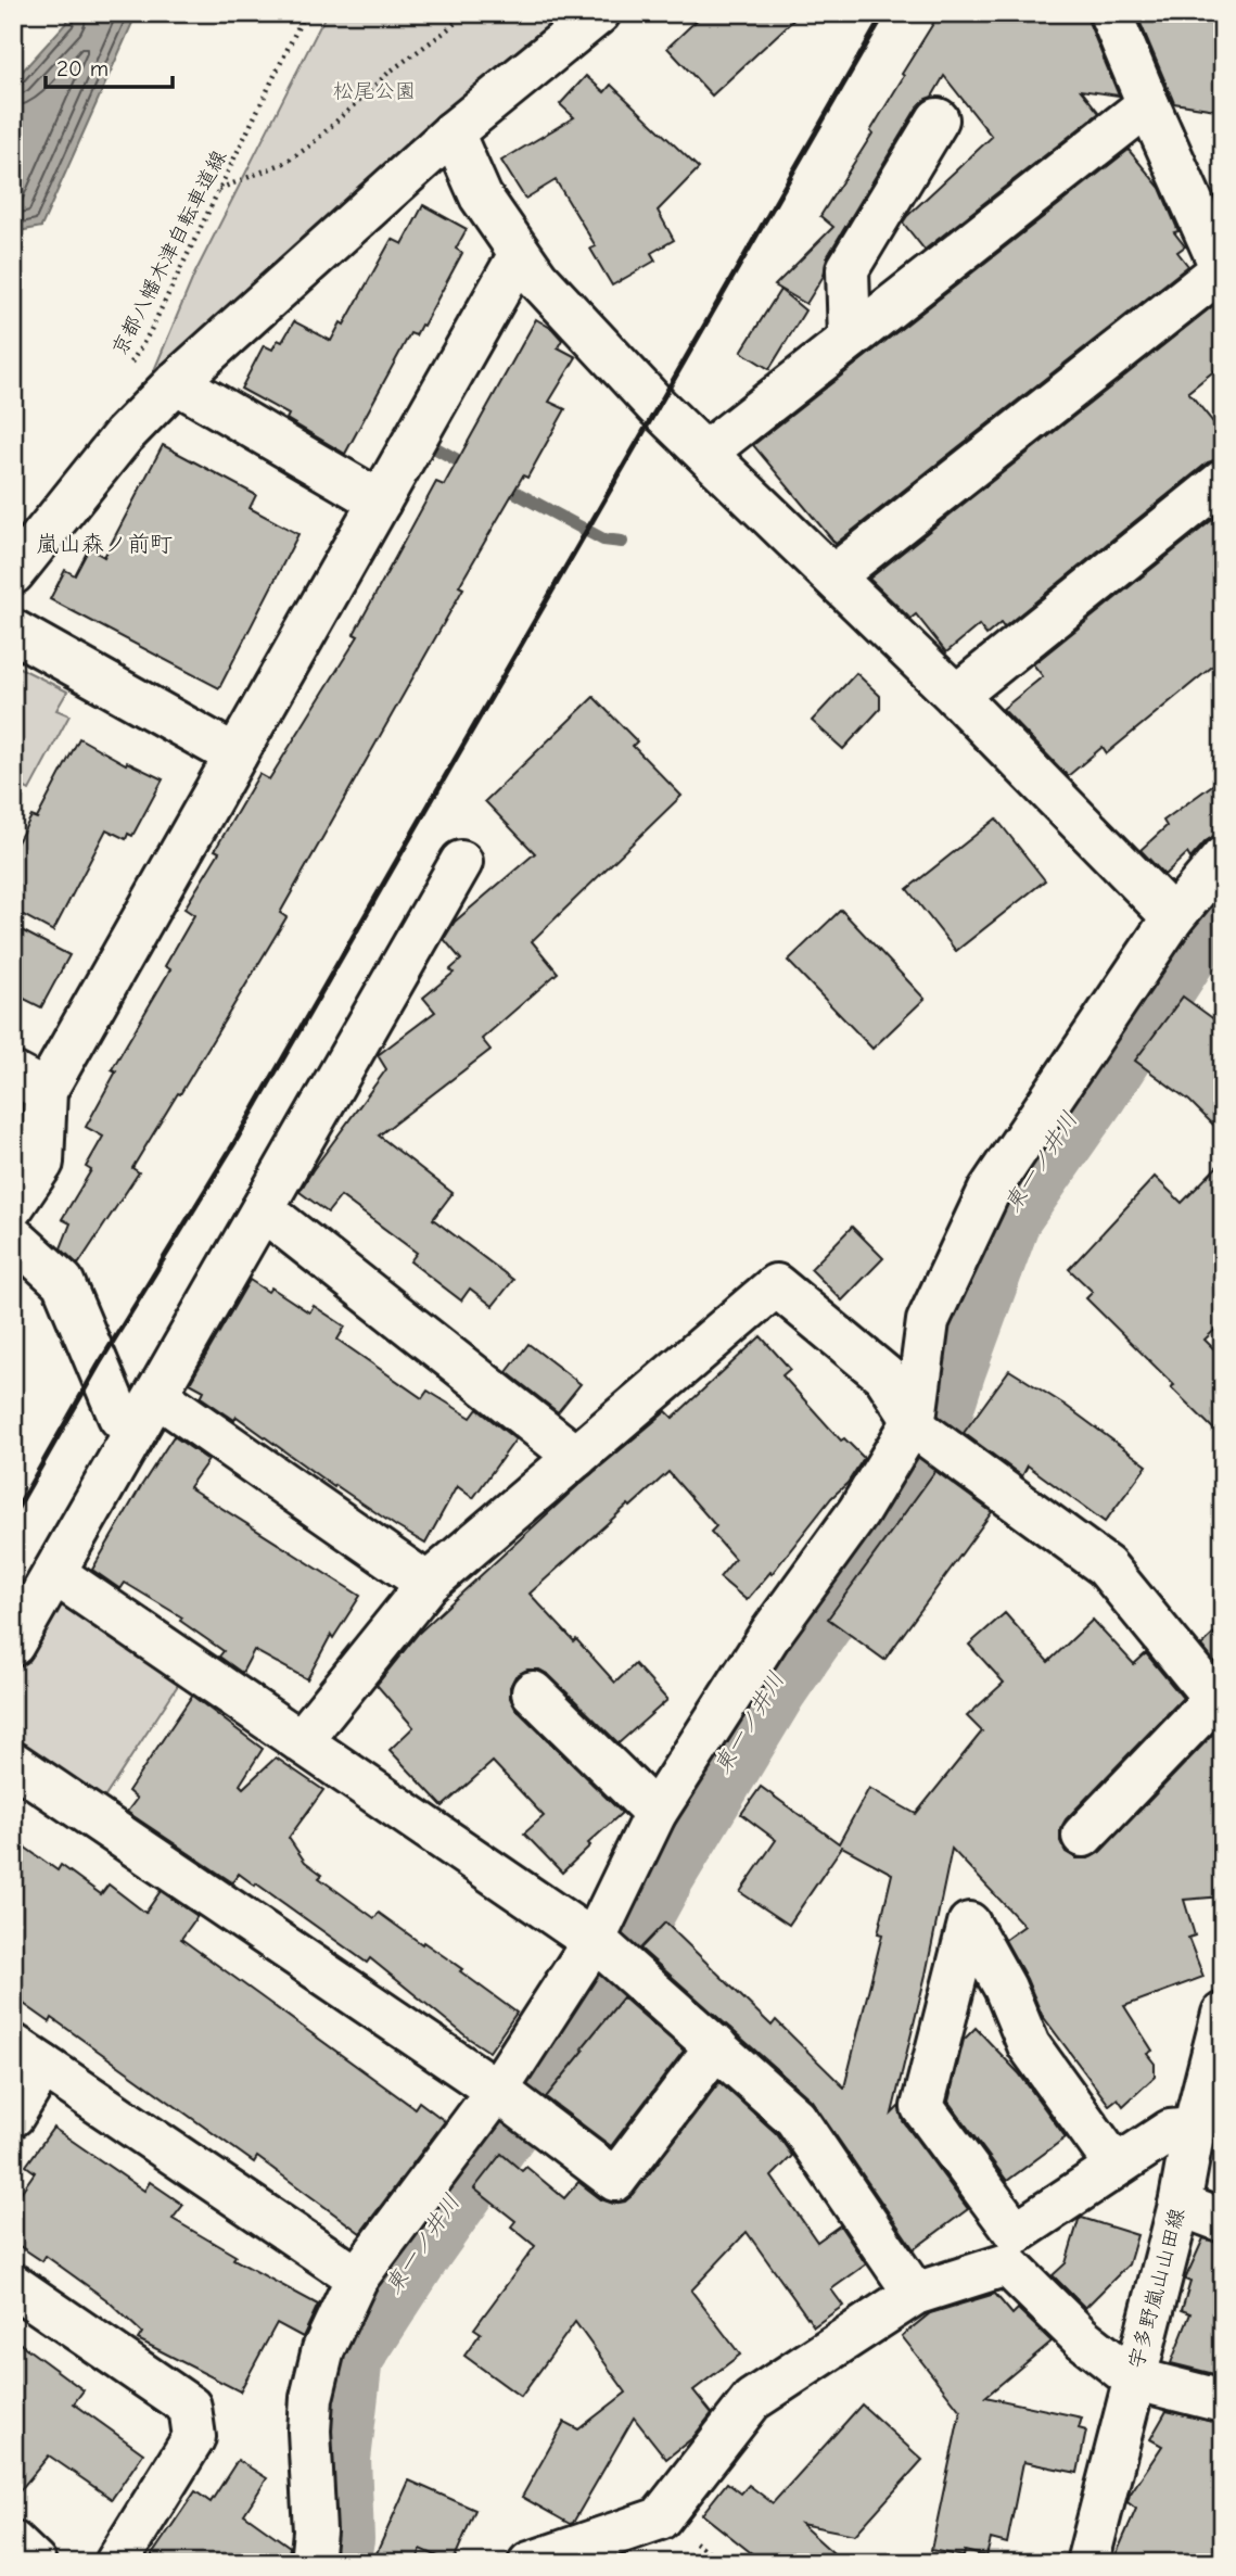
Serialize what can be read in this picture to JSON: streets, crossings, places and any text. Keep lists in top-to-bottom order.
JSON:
{
  "streets": {
    "street": ["宇多野嵐山山田線"],
    "path": ["京都八幡木津自転車道線"]
  },
  "districts": ["嵐山森ノ前町"],
  "water": ["東一ノ井川"],
  "parks": ["松尾公園"],
  "scale_bar": "20 m"
}
